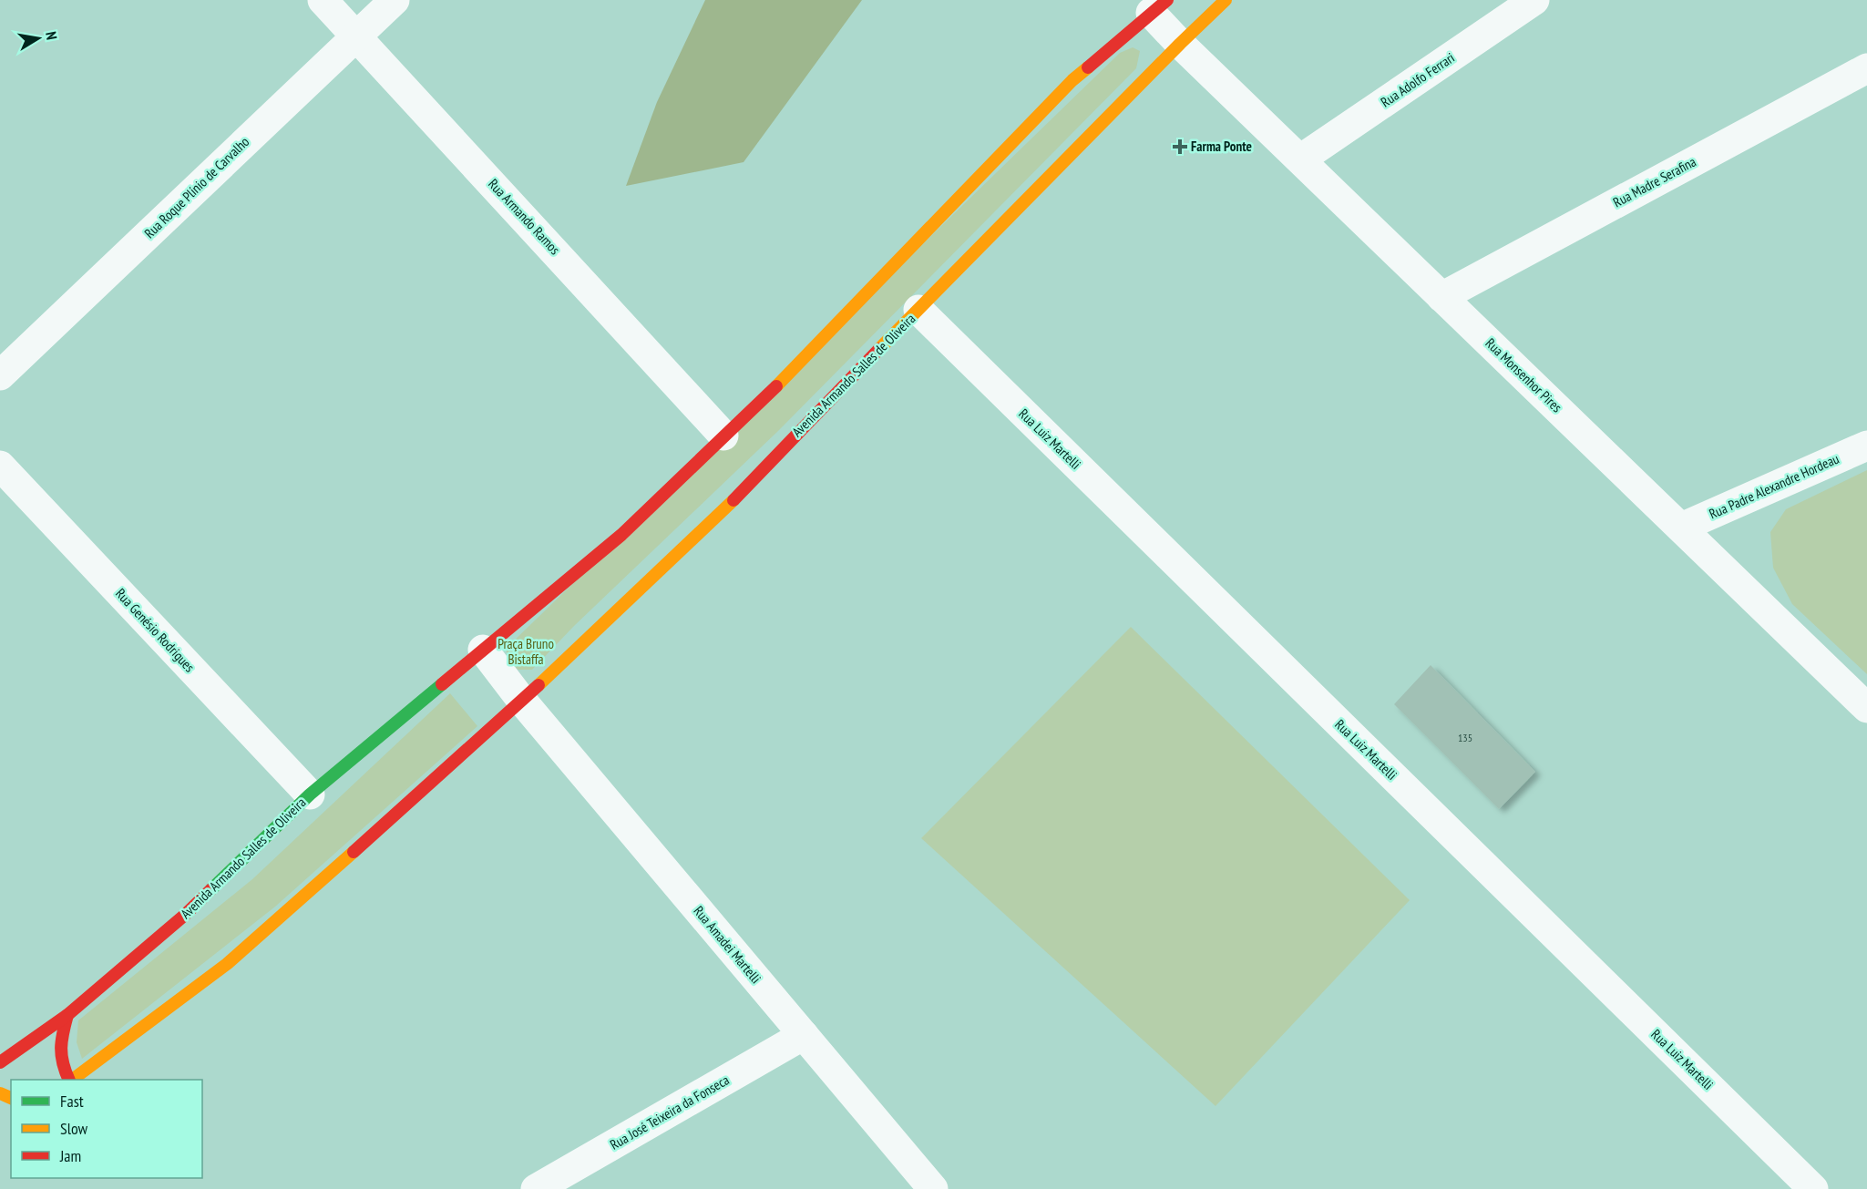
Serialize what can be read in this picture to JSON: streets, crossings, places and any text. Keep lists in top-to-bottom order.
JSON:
{
  "streets": {
    "main road": ["Avenida Armando Salles de Oliveira"],
    "street": [
      "Rua Adolfo Ferrari",
      "Rua Madre Serafina",
      "Rua Roque Plínio de Carvalho",
      "Rua Armando Ramos",
      "Rua Monsenhor Pires",
      "Rua Luiz Martelli",
      "Rua Padre Alexandre Hordeau",
      "Rua Genésio Rodrigues",
      "Rua Amadei Martelli",
      "Rua José Teixeira da Fonseca"
    ]
  },
  "crossings": [
    ["Rua Adolfo Ferrari", "Rua Monsenhor Pires"],
    ["Rua Madre Serafina", "Rua Monsenhor Pires"],
    ["Rua Roque Plínio de Carvalho", "Rua Armando Ramos"],
    ["Rua Armando Ramos", "Avenida Armando Salles de Oliveira"],
    ["Avenida Armando Salles de Oliveira", "Rua Monsenhor Pires"],
    ["Avenida Armando Salles de Oliveira", "Rua Luiz Martelli"],
    ["Avenida Armando Salles de Oliveira", "Rua Genésio Rodrigues"],
    ["Avenida Armando Salles de Oliveira", "Rua Amadei Martelli"],
    ["Rua Monsenhor Pires", "Rua Padre Alexandre Hordeau"],
    ["Rua Amadei Martelli", "Rua José Teixeira da Fonseca"]
  ],
  "parks": ["Praça Bruno Bistaffa"],
  "places": {
    "health": ["Farma Ponte"]
  },
  "house_numbers": ["135"],
  "legend": ["Fast", "Slow", "Jam"],
  "north": "right"
}
